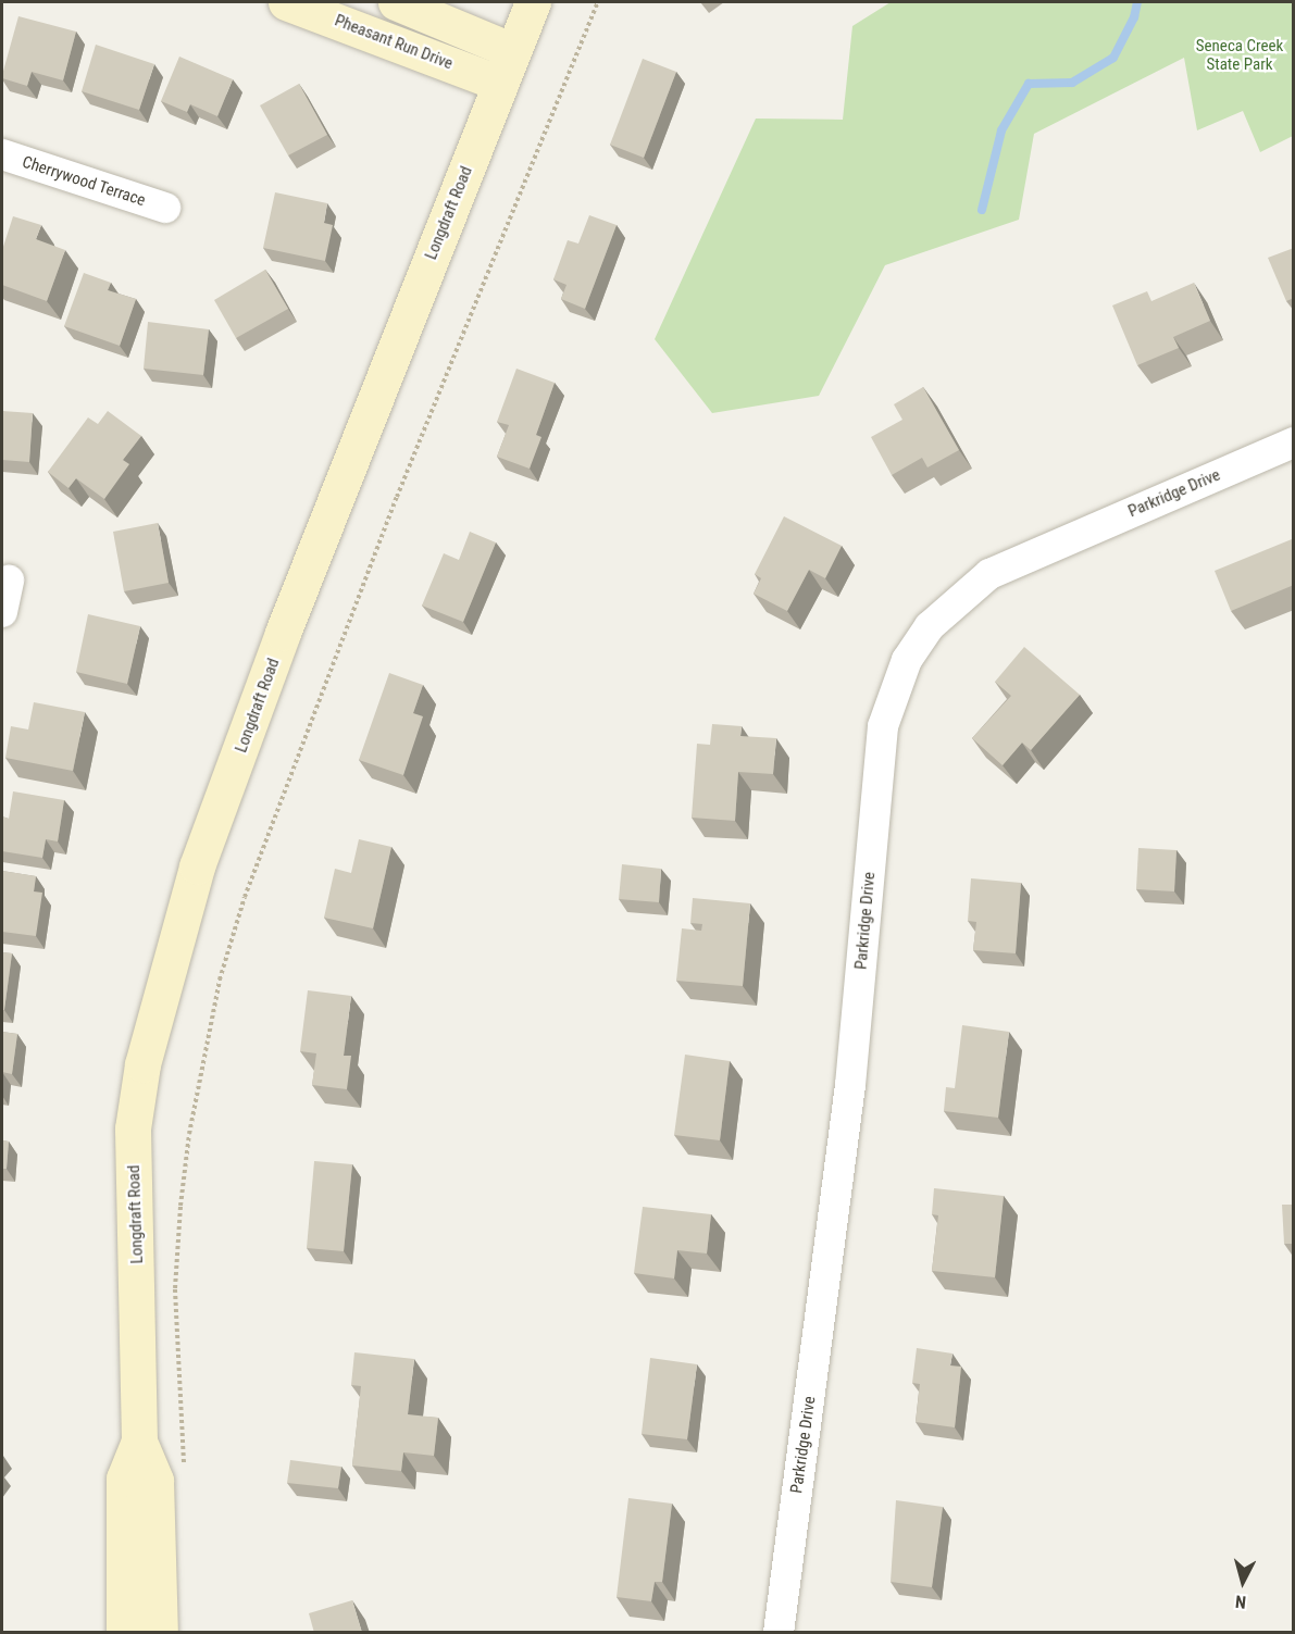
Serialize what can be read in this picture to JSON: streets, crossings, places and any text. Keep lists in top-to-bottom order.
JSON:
{
  "streets": {
    "street": [
      "Pheasant Run Drive",
      "Cherrywood Terrace",
      "Longdraft Road",
      "Parkridge Drive"
    ]
  },
  "crossings": [
    ["Pheasant Run Drive", "Longdraft Road"]
  ],
  "parks": ["Seneca Creek State Park"],
  "north": "bottom"
}
